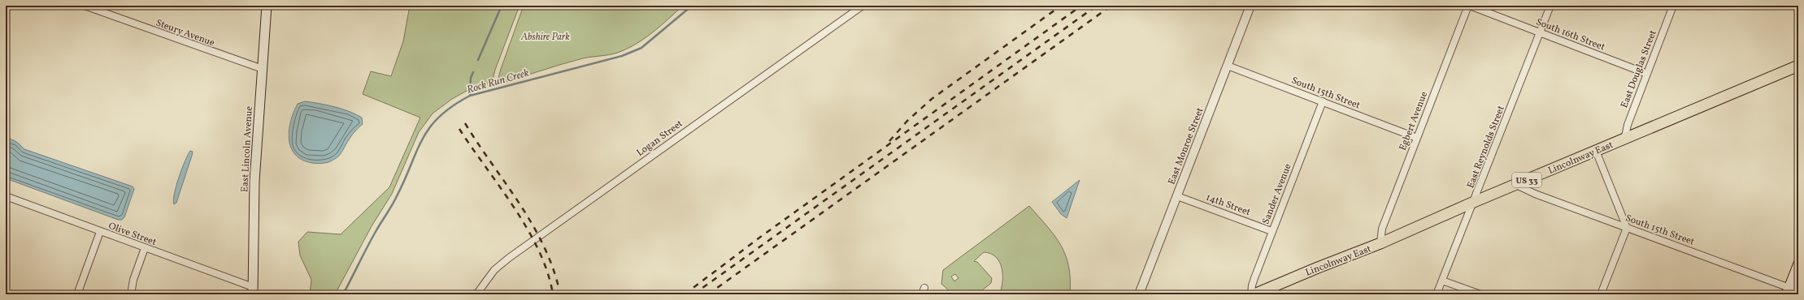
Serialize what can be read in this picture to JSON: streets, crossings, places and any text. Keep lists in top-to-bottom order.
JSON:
{
  "streets": {
    "highway": ["Lincolnway East", "US 33"],
    "main road": ["East Lincoln Avenue"],
    "street": [
      "Steury Avenue",
      "South 16th Street",
      "East Douglas Street",
      "South 15th Street",
      "Egbert Avenue",
      "Logan Street",
      "East Monroe Street",
      "East Reynolds Street",
      "Sander Avenue",
      "14th Street",
      "Olive Street"
    ]
  },
  "crossings": [
    ["Steury Avenue", "East Lincoln Avenue"],
    ["South 16th Street", "East Douglas Street"],
    ["South 16th Street", "Egbert Avenue"],
    ["South 16th Street", "East Reynolds Street"],
    ["East Douglas Street", "Lincolnway East"],
    ["South 15th Street", "Egbert Avenue"],
    ["South 15th Street", "East Monroe Street"],
    ["South 15th Street", "Lincolnway East"],
    ["South 15th Street", "Sander Avenue"],
    ["Egbert Avenue", "Lincolnway East"],
    ["East Monroe Street", "14th Street"],
    ["East Reynolds Street", "Lincolnway East"],
    ["East Lincoln Avenue", "Olive Street"],
    ["Sander Avenue", "14th Street"]
  ],
  "water": ["Rock Run Creek"],
  "parks": ["Abshire Park"]
}
